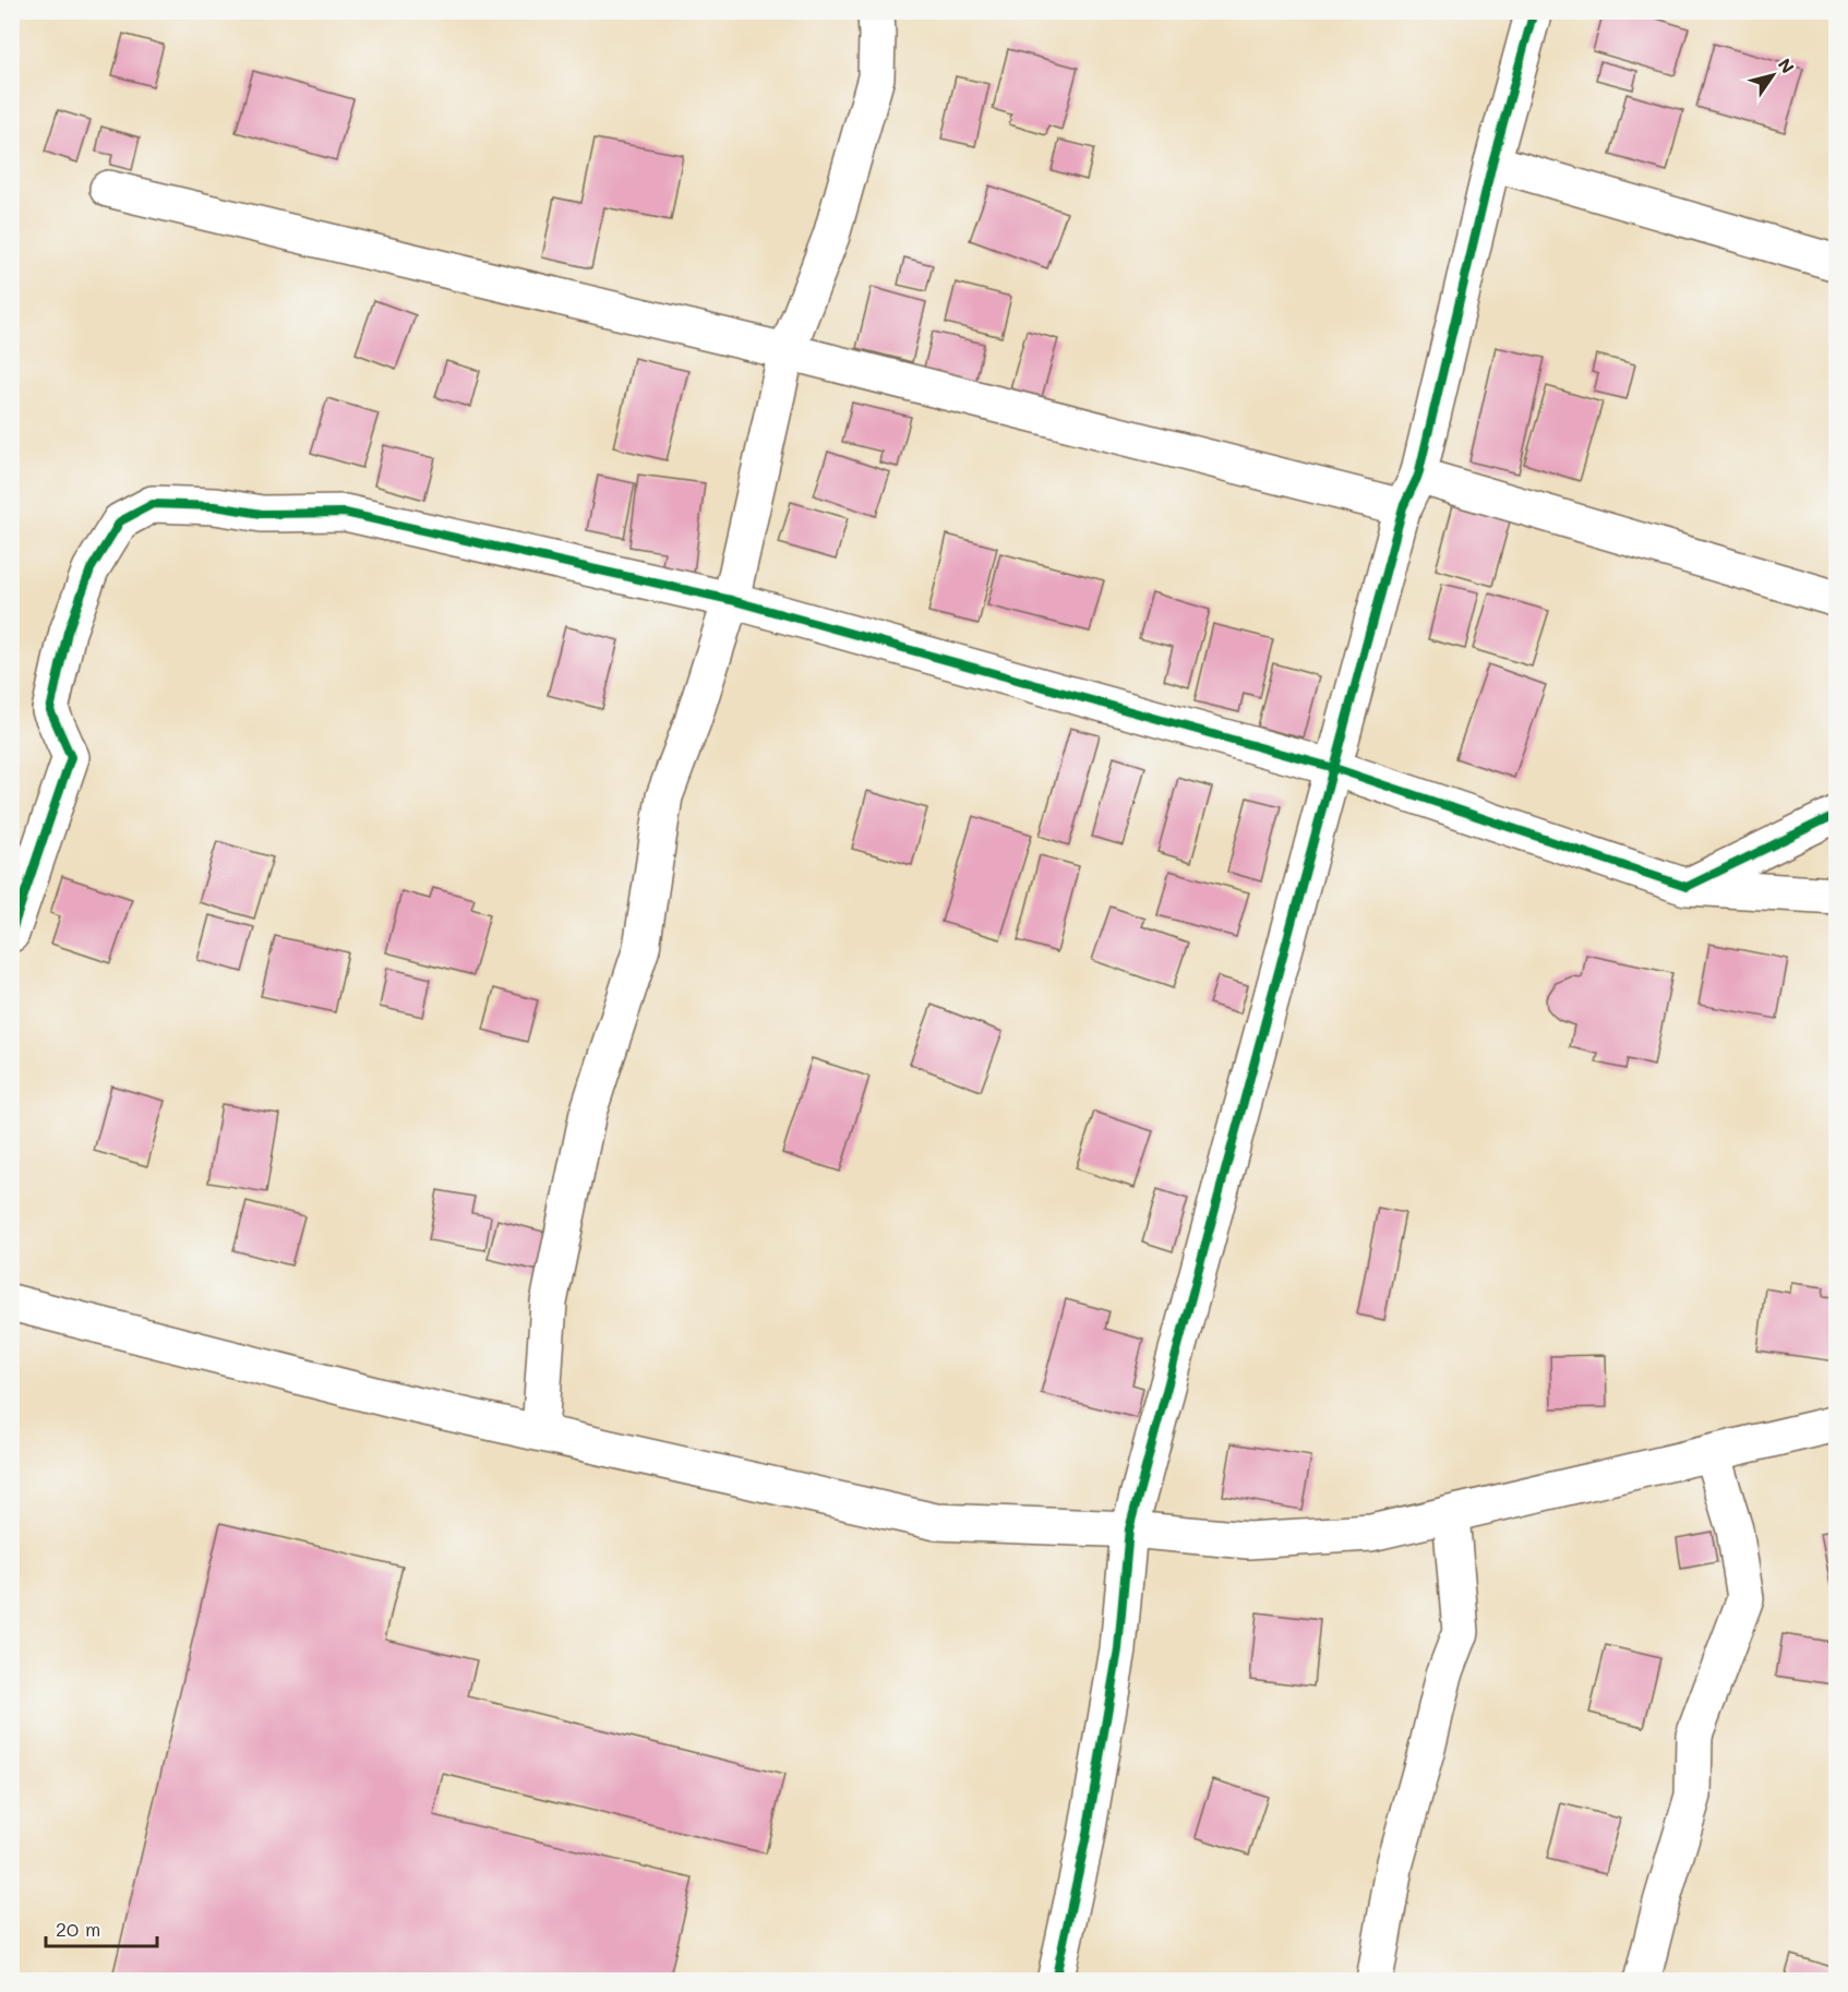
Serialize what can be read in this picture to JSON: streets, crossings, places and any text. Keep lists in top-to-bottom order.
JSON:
{
  "scale_bar": "20 m",
  "north": "top right"
}
